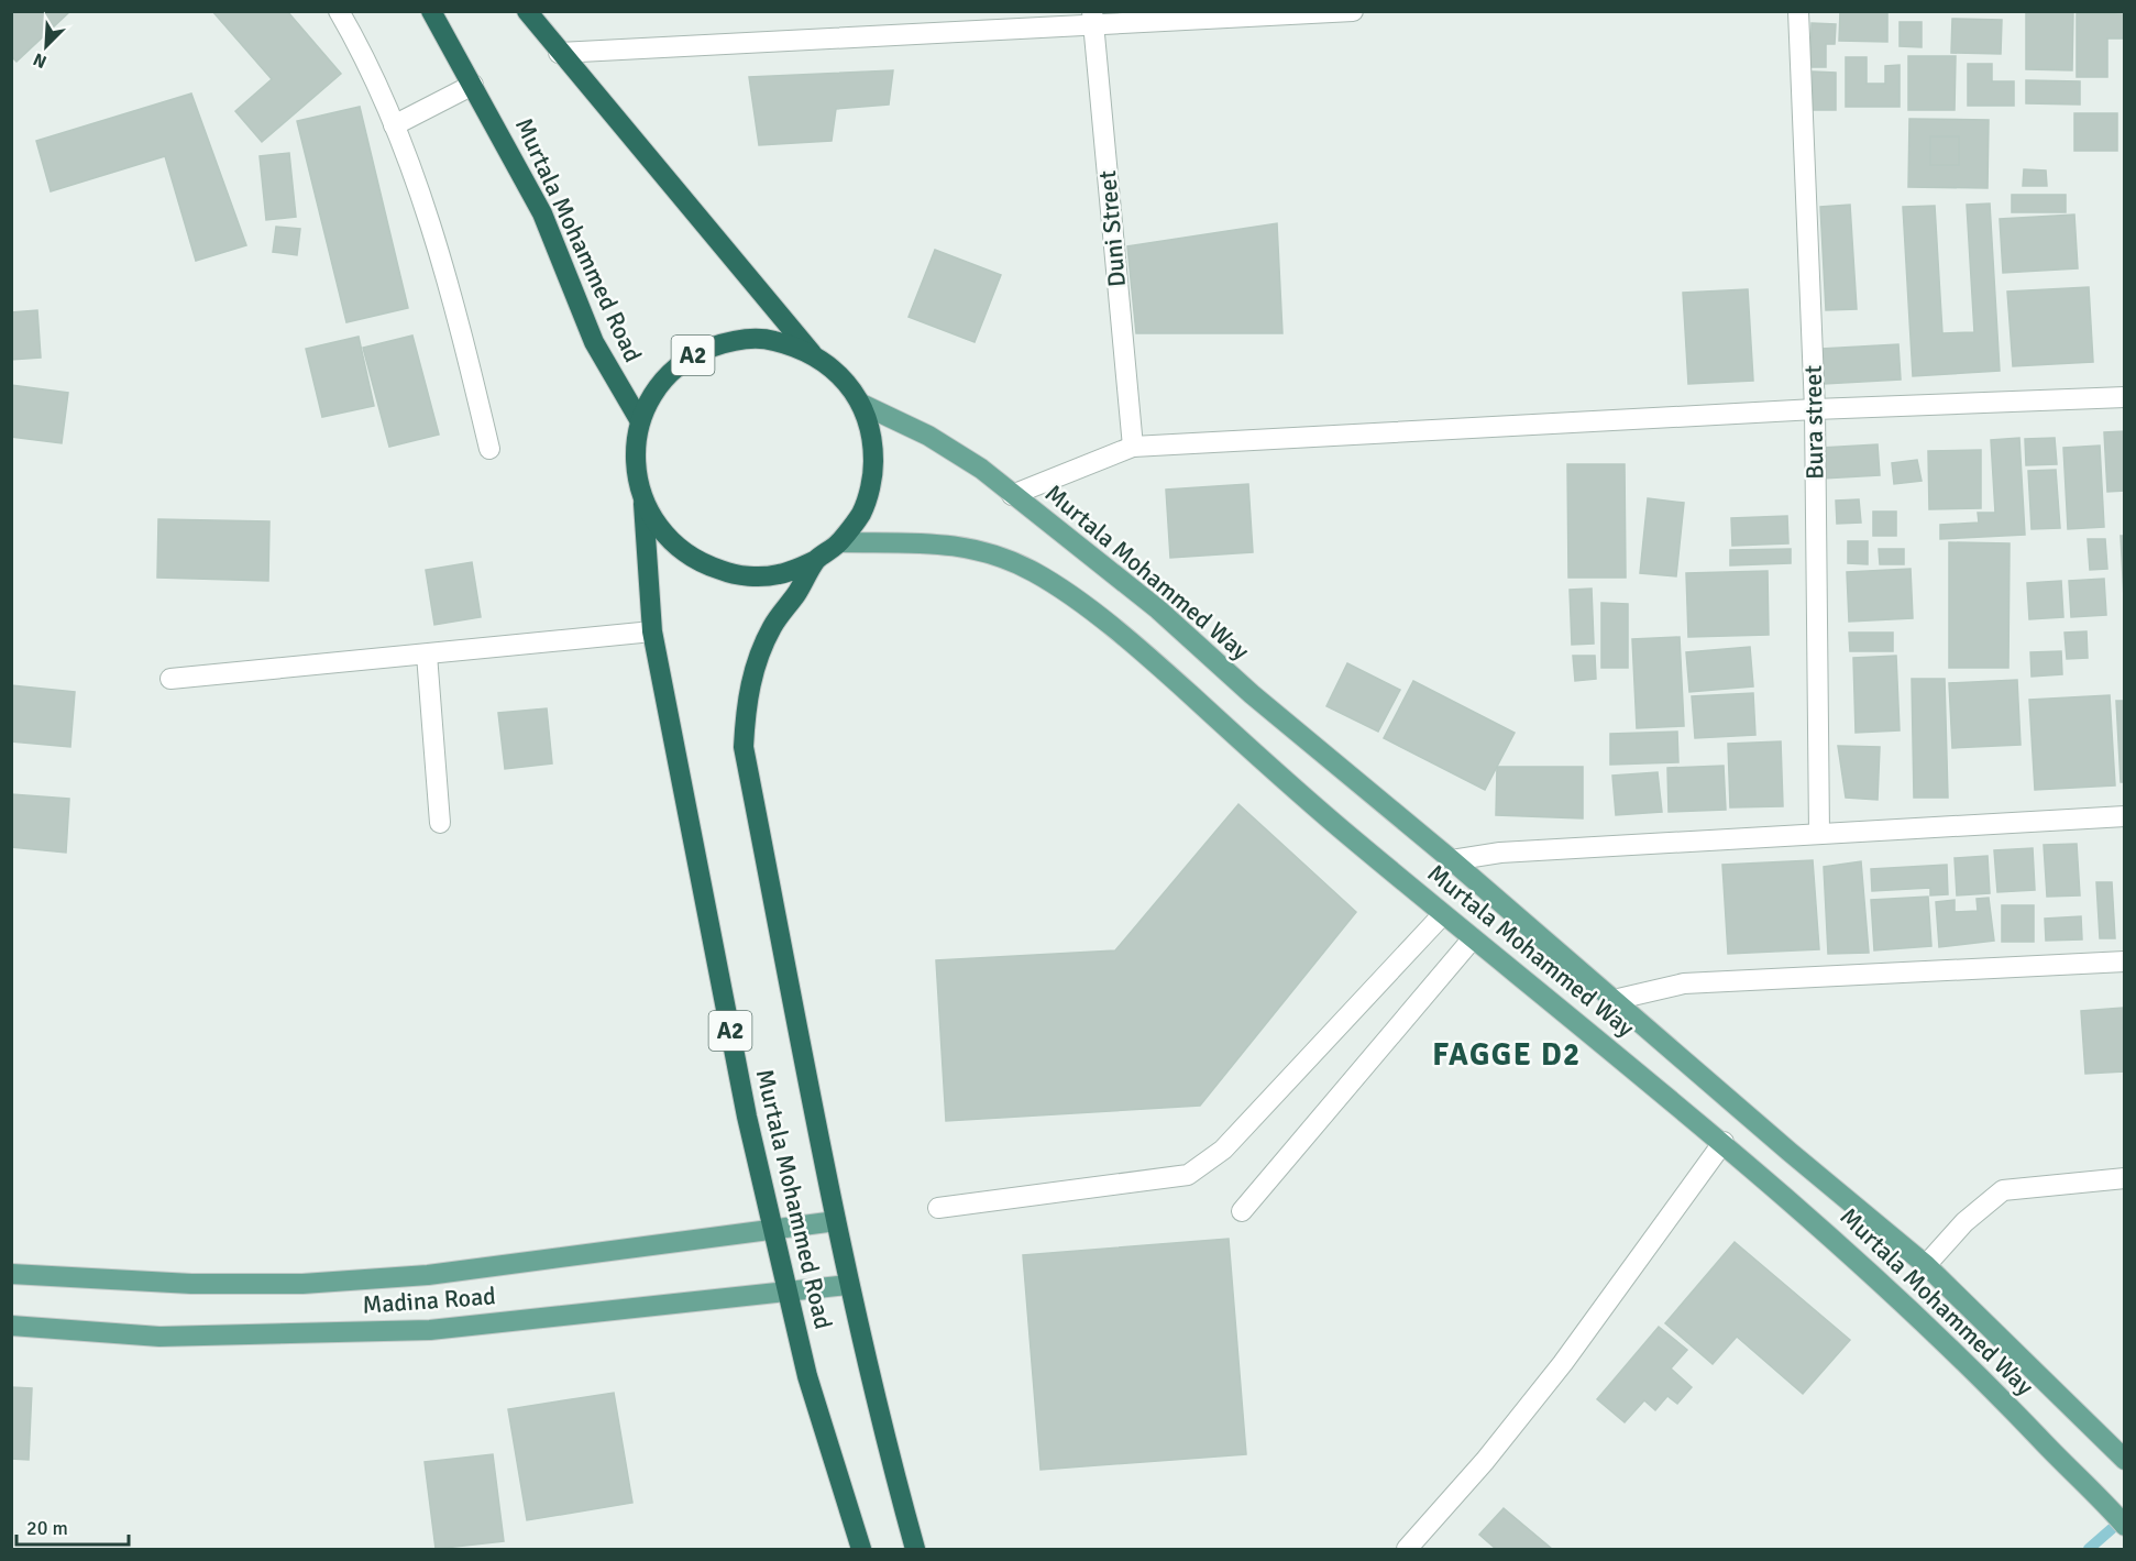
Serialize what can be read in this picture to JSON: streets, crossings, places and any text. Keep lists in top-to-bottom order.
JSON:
{
  "streets": {
    "highway": ["Murtala Mohammed Road", "A2"],
    "main road": ["Murtala Mohammed Way", "Madina Road"],
    "street": ["Duni Street", "Bura street"]
  },
  "crossings": [
    ["Murtala Mohammed Road", "A2"],
    ["Murtala Mohammed Road", "Madina Road"],
    ["A2", "Murtala Mohammed Way"]
  ],
  "districts": ["FAGGE D2"],
  "scale_bar": "20 m",
  "north": "bottom left"
}
